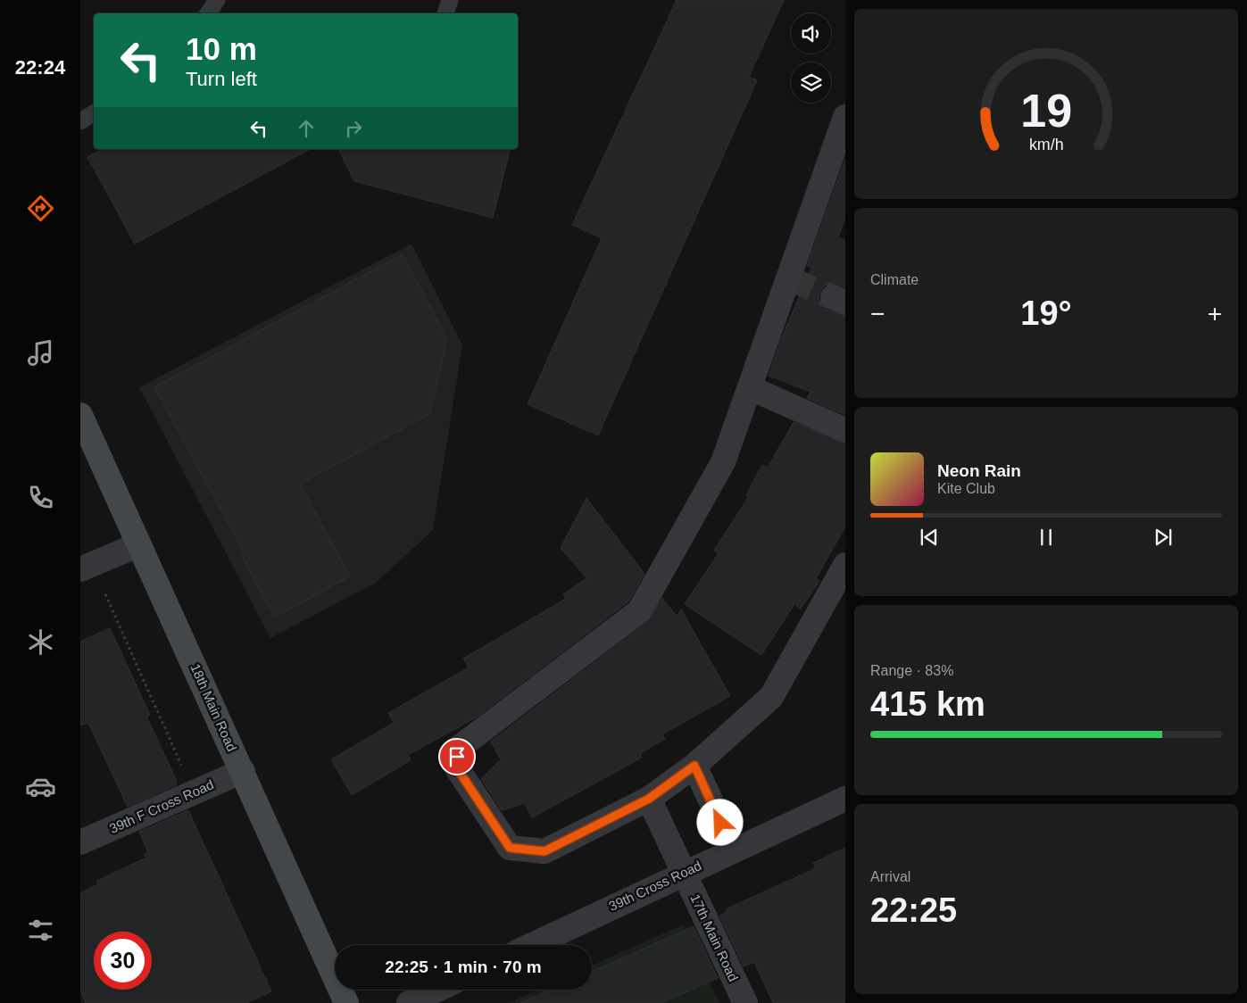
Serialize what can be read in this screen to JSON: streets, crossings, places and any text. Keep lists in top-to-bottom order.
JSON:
{
  "streets": {
    "main road": ["18th Main Road"],
    "street": ["39th F Cross Road", "39th Cross Road", "17th Main Road"]
  },
  "crossings": [
    ["18th Main Road", "39th F Cross Road"],
    ["39th Cross Road", "17th Main Road"]
  ],
  "page": {
    "tabs": "22:24",
    "turn": ["10 m", "Turn left"],
    "tile": [
      "Climate",
      ["Range · 83%", "415 km"],
      ["Arrival", "22:25"]
    ],
    "heat": ["−", "19°", "+"],
    "song": ["Neon Rain", "Kite Club"],
    "limit": "30",
    "trip": "22:25 · 1 min · 70 m",
    "gauge": ["19", "km/h"]
  }
}
